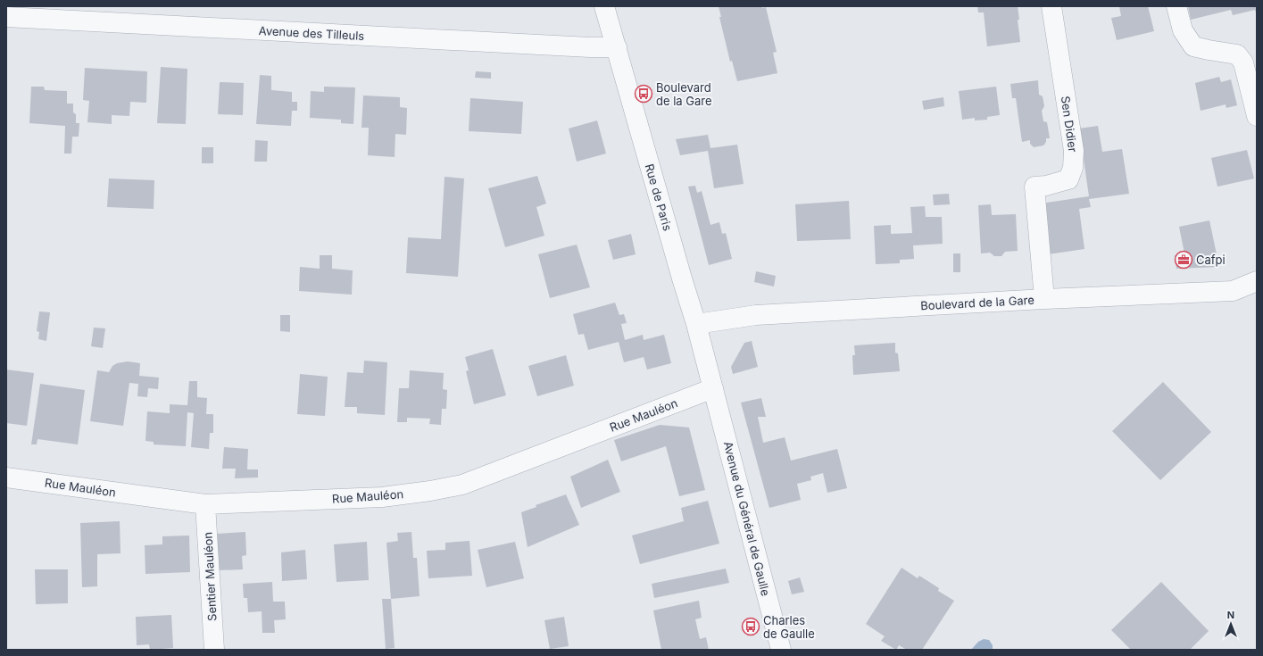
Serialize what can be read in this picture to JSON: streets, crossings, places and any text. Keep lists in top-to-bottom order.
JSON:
{
  "streets": {
    "street": [
      "Avenue des Tilleuls",
      "Sen Didier",
      "Rue de Paris",
      "Boulevard de la Gare",
      "Rue Mauléon",
      "Avenue du Général de Gaulle",
      "Sentier Mauléon"
    ]
  },
  "crossings": [
    ["Avenue des Tilleuls", "Rue de Paris"],
    ["Sen Didier", "Boulevard de la Gare"],
    ["Rue de Paris", "Boulevard de la Gare"],
    ["Rue de Paris", "Rue Mauléon"],
    ["Rue de Paris", "Avenue du Général de Gaulle"],
    ["Rue Mauléon", "Avenue du Général de Gaulle"],
    ["Rue Mauléon", "Sentier Mauléon"]
  ],
  "places": {
    "bus stop": ["Boulevard de la Gare", "Charles de Gaulle"],
    "office": ["Cafpi"]
  },
  "north": "top"
}
